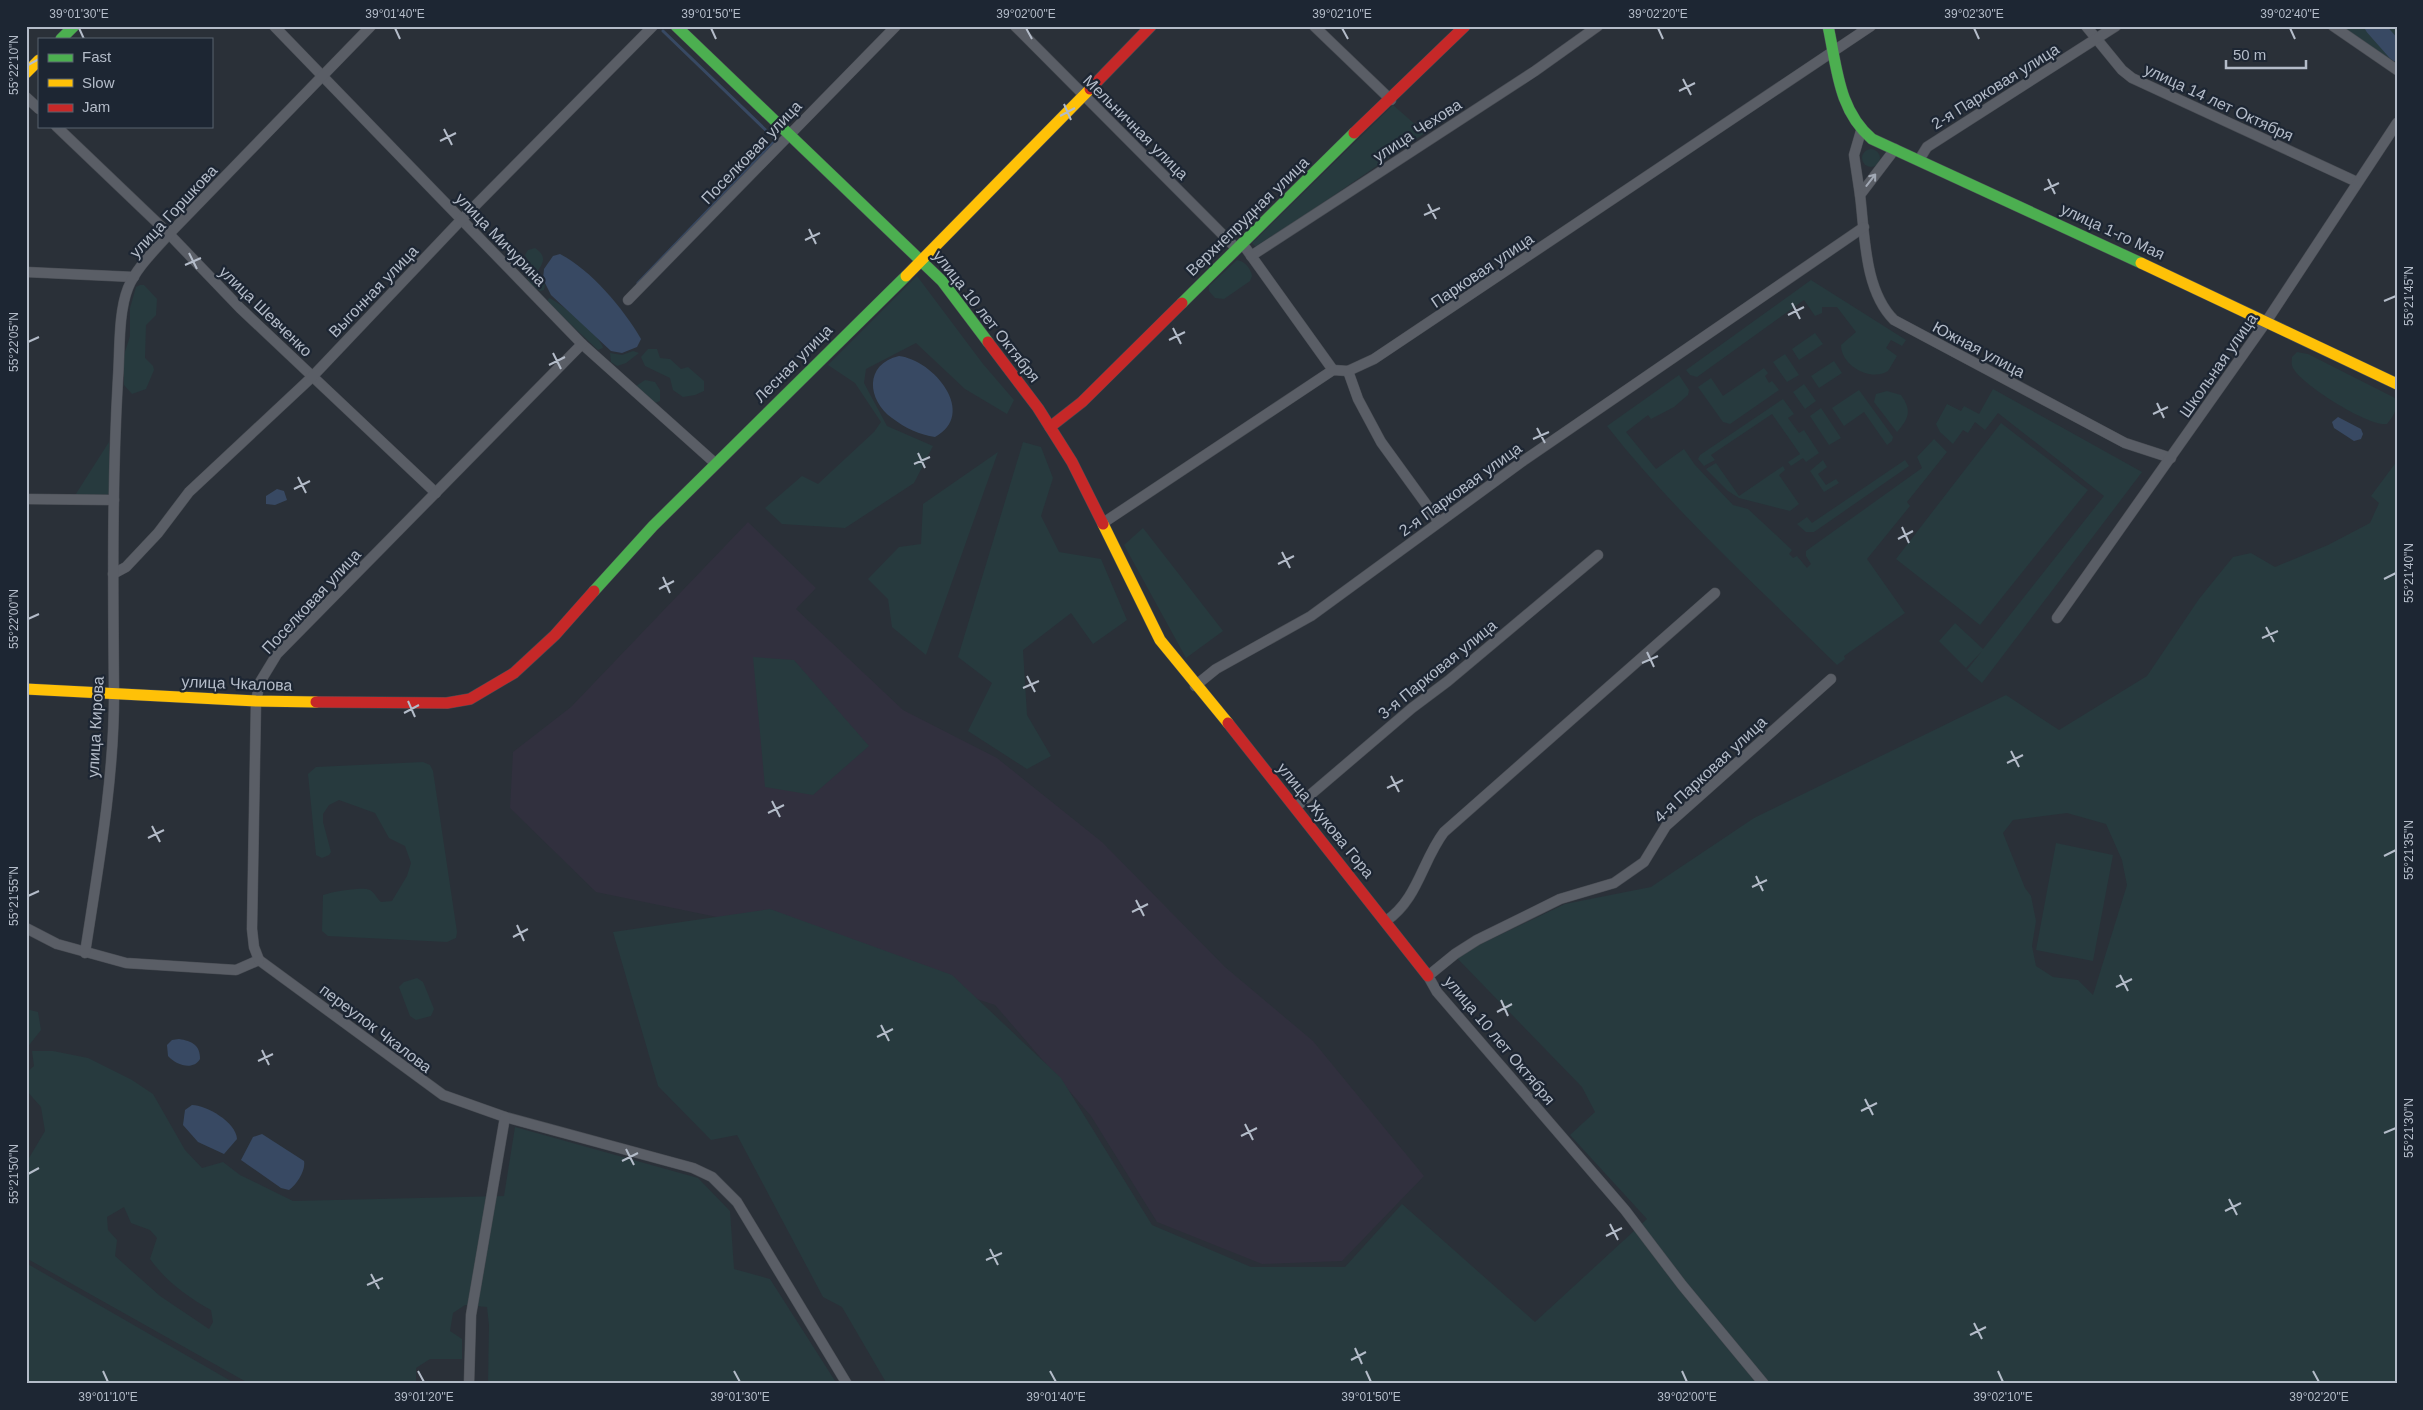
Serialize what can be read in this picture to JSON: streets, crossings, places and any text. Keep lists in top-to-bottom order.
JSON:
{
  "streets": {
    "street": [
      "2-я Парковая улица",
      "улица 14 лет Октября",
      "Мельничная улица",
      "улица Чехова",
      "Поселковая улица",
      "улица Горшкова",
      "Верхнепрудная улица",
      "улица 1-го Мая",
      "улица Мичурина",
      "Парковая улица",
      "Выгонная улица",
      "улица Шевченко",
      "улица 10 лет Октября",
      "Южная улица",
      "Лесная улица",
      "Школьная улица",
      "3-я Парковая улица",
      "улица Чкалова",
      "улица Кирова",
      "4-я Парковая улица",
      "улица Жукова Гора",
      "переулок Чкалова"
    ]
  },
  "crossings": [
    ["2-я Парковая улица", "улица 14 лет Октября"],
    ["2-я Парковая улица", "улица 1-го Мая"],
    ["2-я Парковая улица", "улица 10 лет Октября"],
    ["2-я Парковая улица", "Южная улица"],
    ["2-я Парковая улица", "улица Жукова Гора"],
    ["улица 14 лет Октября", "Школьная улица"],
    ["Мельничная улица", "улица Чехова"],
    ["Мельничная улица", "Верхнепрудная улица"],
    ["Мельничная улица", "Парковая улица"],
    ["Мельничная улица", "Лесная улица"],
    ["Поселковая улица", "улица Мичурина"],
    ["Поселковая улица", "улица Шевченко"],
    ["Поселковая улица", "улица 10 лет Октября"],
    ["Поселковая улица", "улица Чкалова"],
    ["Поселковая улица", "переулок Чкалова"],
    ["улица Горшкова", "улица Мичурина"],
    ["улица Горшкова", "улица Шевченко"],
    ["улица Горшкова", "улица Кирова"],
    ["Верхнепрудная улица", "улица 10 лет Октября"],
    ["улица 1-го Мая", "Парковая улица"],
    ["улица 1-го Мая", "Южная улица"],
    ["улица 1-го Мая", "Школьная улица"],
    ["улица Мичурина", "Выгонная улица"],
    ["улица Мичурина", "Лесная улица"],
    ["Выгонная улица", "улица Шевченко"],
    ["Выгонная улица", "улица Кирова"],
    ["улица 10 лет Октября", "Лесная улица"],
    ["улица 10 лет Октября", "4-я Парковая улица"],
    ["улица 10 лет Октября", "улица Жукова Гора"],
    ["Южная улица", "Школьная улица"],
    ["Лесная улица", "улица Чкалова"],
    ["3-я Парковая улица", "улица Жукова Гора"],
    ["улица Чкалова", "улица Кирова"],
    ["4-я Парковая улица", "улица Жукова Гора"]
  ],
  "legend": ["Fast", "Slow", "Jam"],
  "scale_bar": "50 m",
  "coordinates": [
    "39°01'30\"E",
    "39°01'40\"E",
    "39°01'50\"E",
    "39°02'00\"E",
    "39°02'10\"E",
    "39°02'20\"E",
    "39°02'30\"E",
    "39°02'40\"E",
    "55°22'10\"N",
    "55°21'45\"N",
    "55°22'05\"N",
    "55°21'40\"N",
    "55°22'00\"N",
    "55°21'35\"N",
    "55°21'55\"N",
    "55°21'30\"N",
    "55°21'50\"N",
    "39°01'10\"E",
    "39°01'20\"E"
  ]
}
